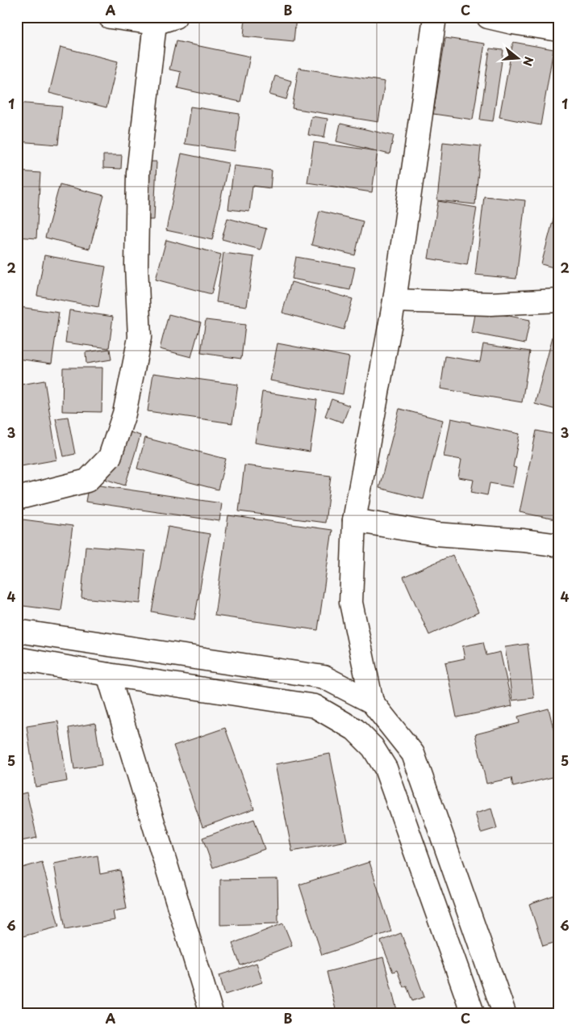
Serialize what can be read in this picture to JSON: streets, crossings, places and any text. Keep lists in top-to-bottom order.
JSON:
{
  "north": "right",
  "grid": {
    "columns": ["A", "B", "C"],
    "rows": [
      "1",
      "2",
      "3",
      "4",
      "5",
      "6"
    ]
  }
}
